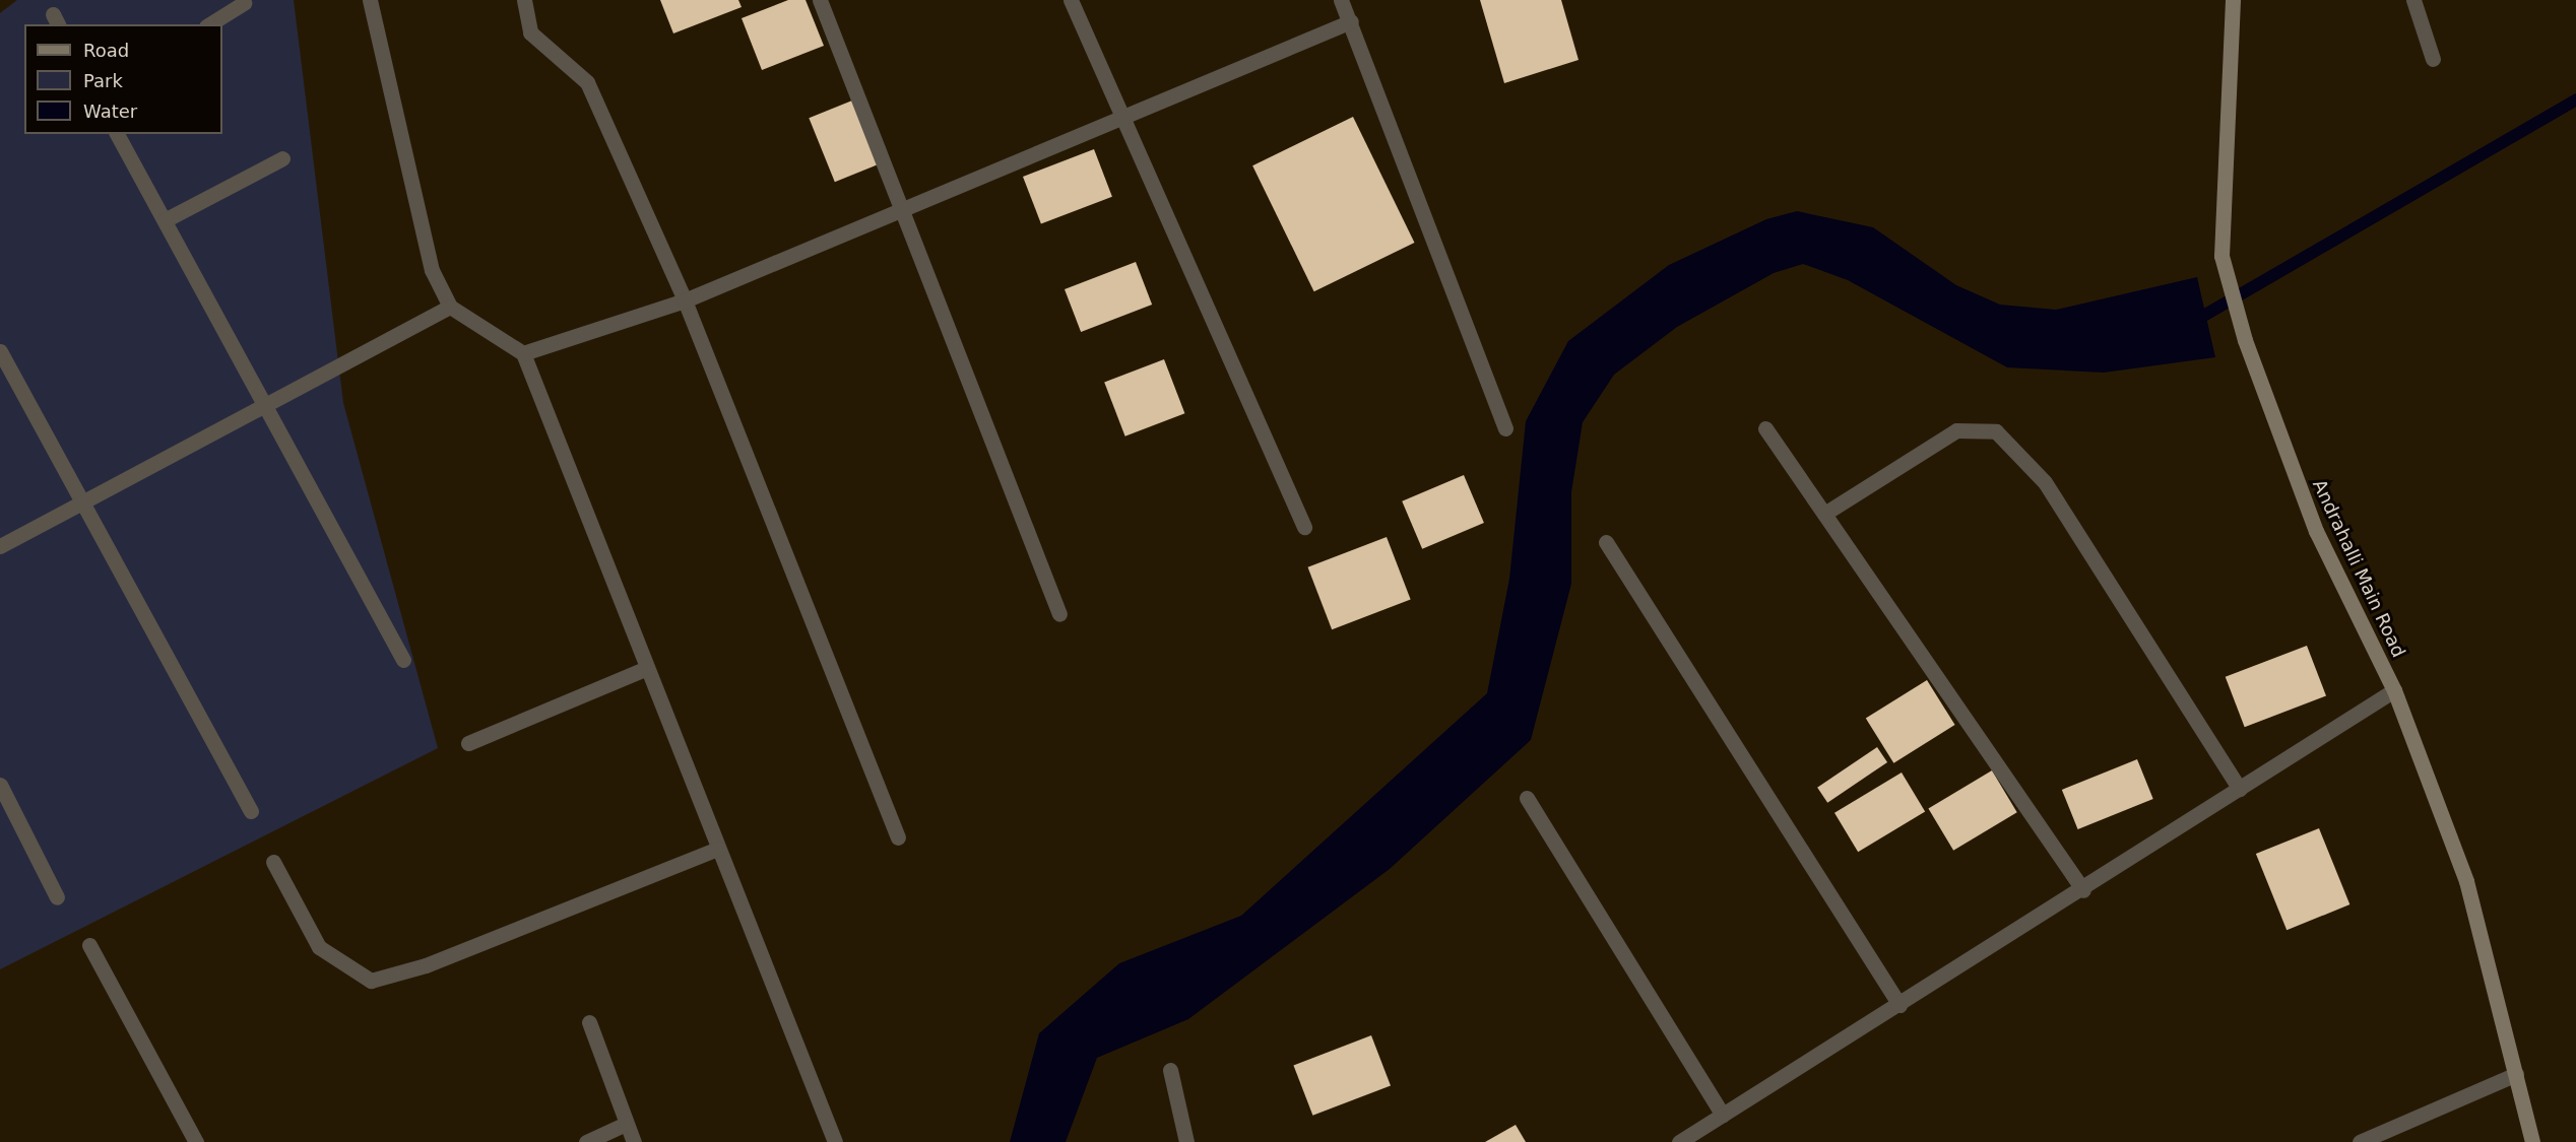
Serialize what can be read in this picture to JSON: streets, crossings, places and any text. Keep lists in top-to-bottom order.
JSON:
{
  "streets": {
    "main road": ["Andrahalli Main Road"]
  },
  "legend": ["Road", "Park", "Water"]
}
